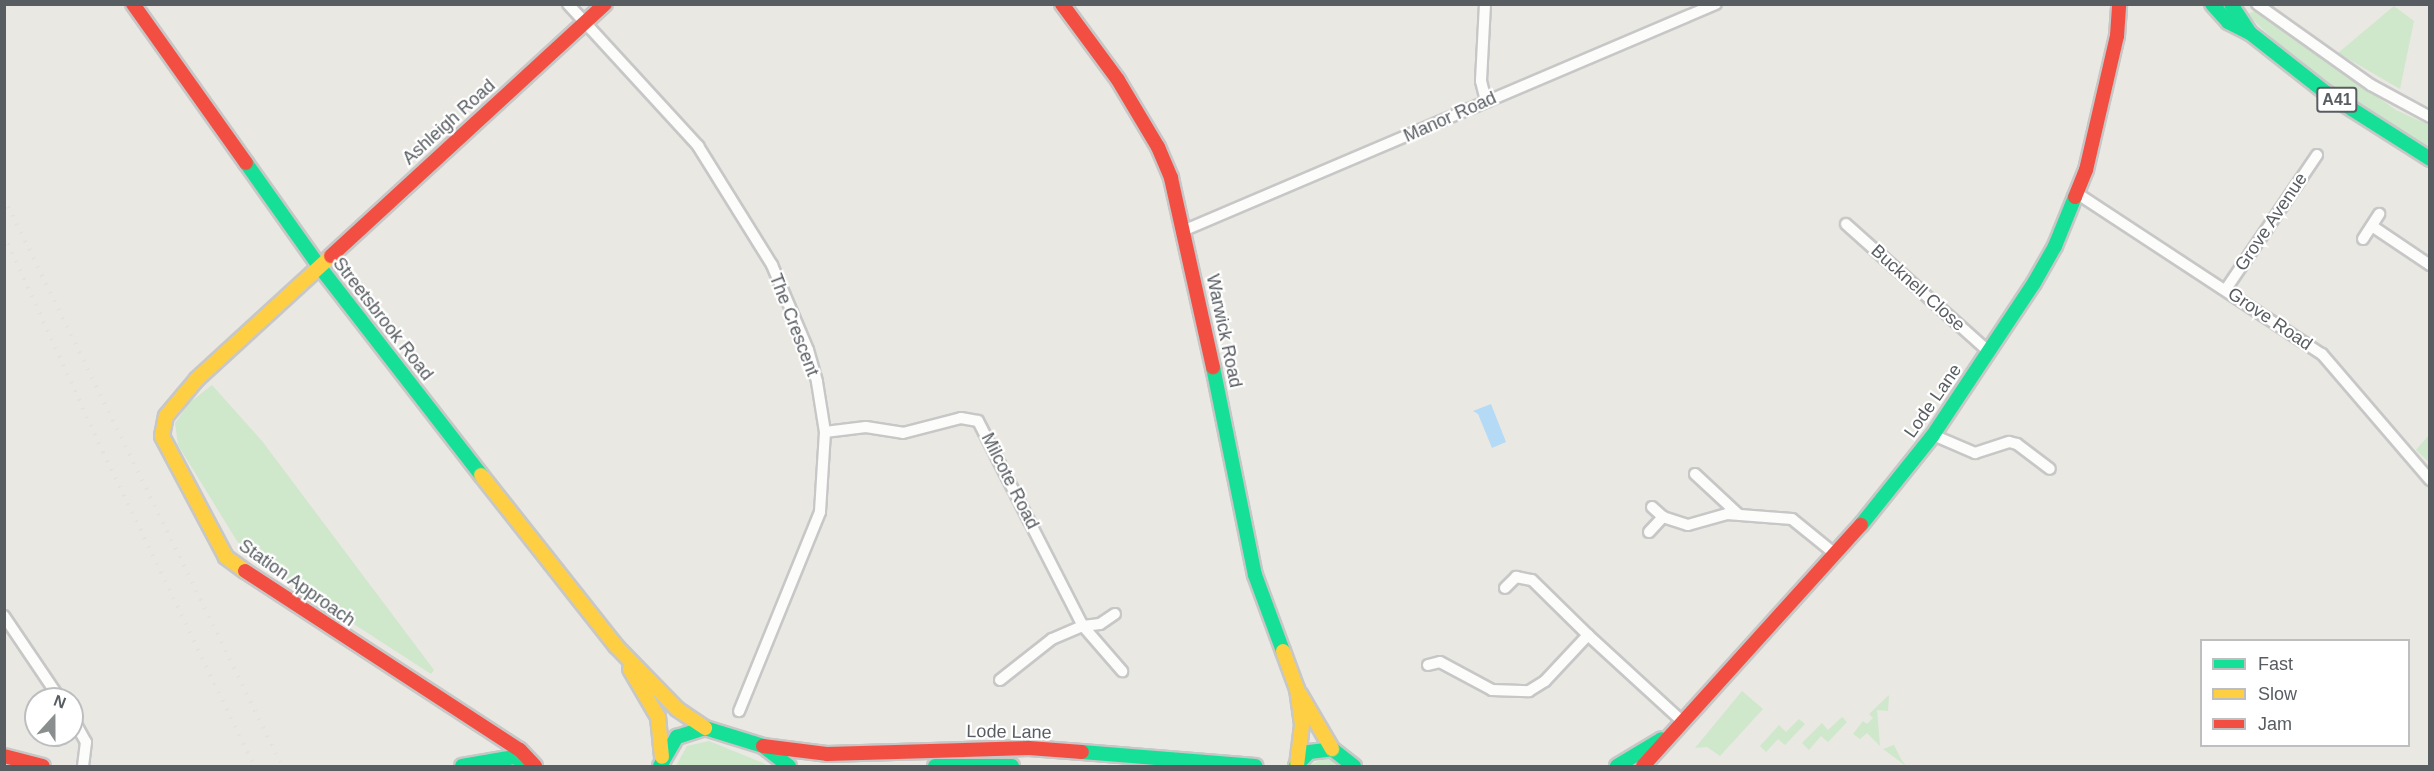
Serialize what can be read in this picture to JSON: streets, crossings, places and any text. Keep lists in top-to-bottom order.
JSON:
{
  "streets": {
    "main road": [
      "A41",
      "Ashleigh Road",
      "Streetsbrook Road",
      "Warwick Road",
      "Lode Lane",
      "Station Approach"
    ],
    "street": [
      "Manor Road",
      "Grove Avenue",
      "Bucknell Close",
      "Grove Road",
      "The Crescent",
      "Milcote Road"
    ]
  },
  "crossings": [
    ["Manor Road", "Warwick Road"],
    ["Ashleigh Road", "Streetsbrook Road"],
    ["Ashleigh Road", "The Crescent"],
    ["Ashleigh Road", "Station Approach"],
    ["Grove Avenue", "Grove Road"],
    ["Bucknell Close", "Lode Lane"],
    ["Streetsbrook Road", "Lode Lane"],
    ["Streetsbrook Road", "Station Approach"],
    ["Grove Road", "Lode Lane"],
    ["The Crescent", "Milcote Road"]
  ],
  "legend": ["Fast", "Slow", "Jam"],
  "north": "top"
}
